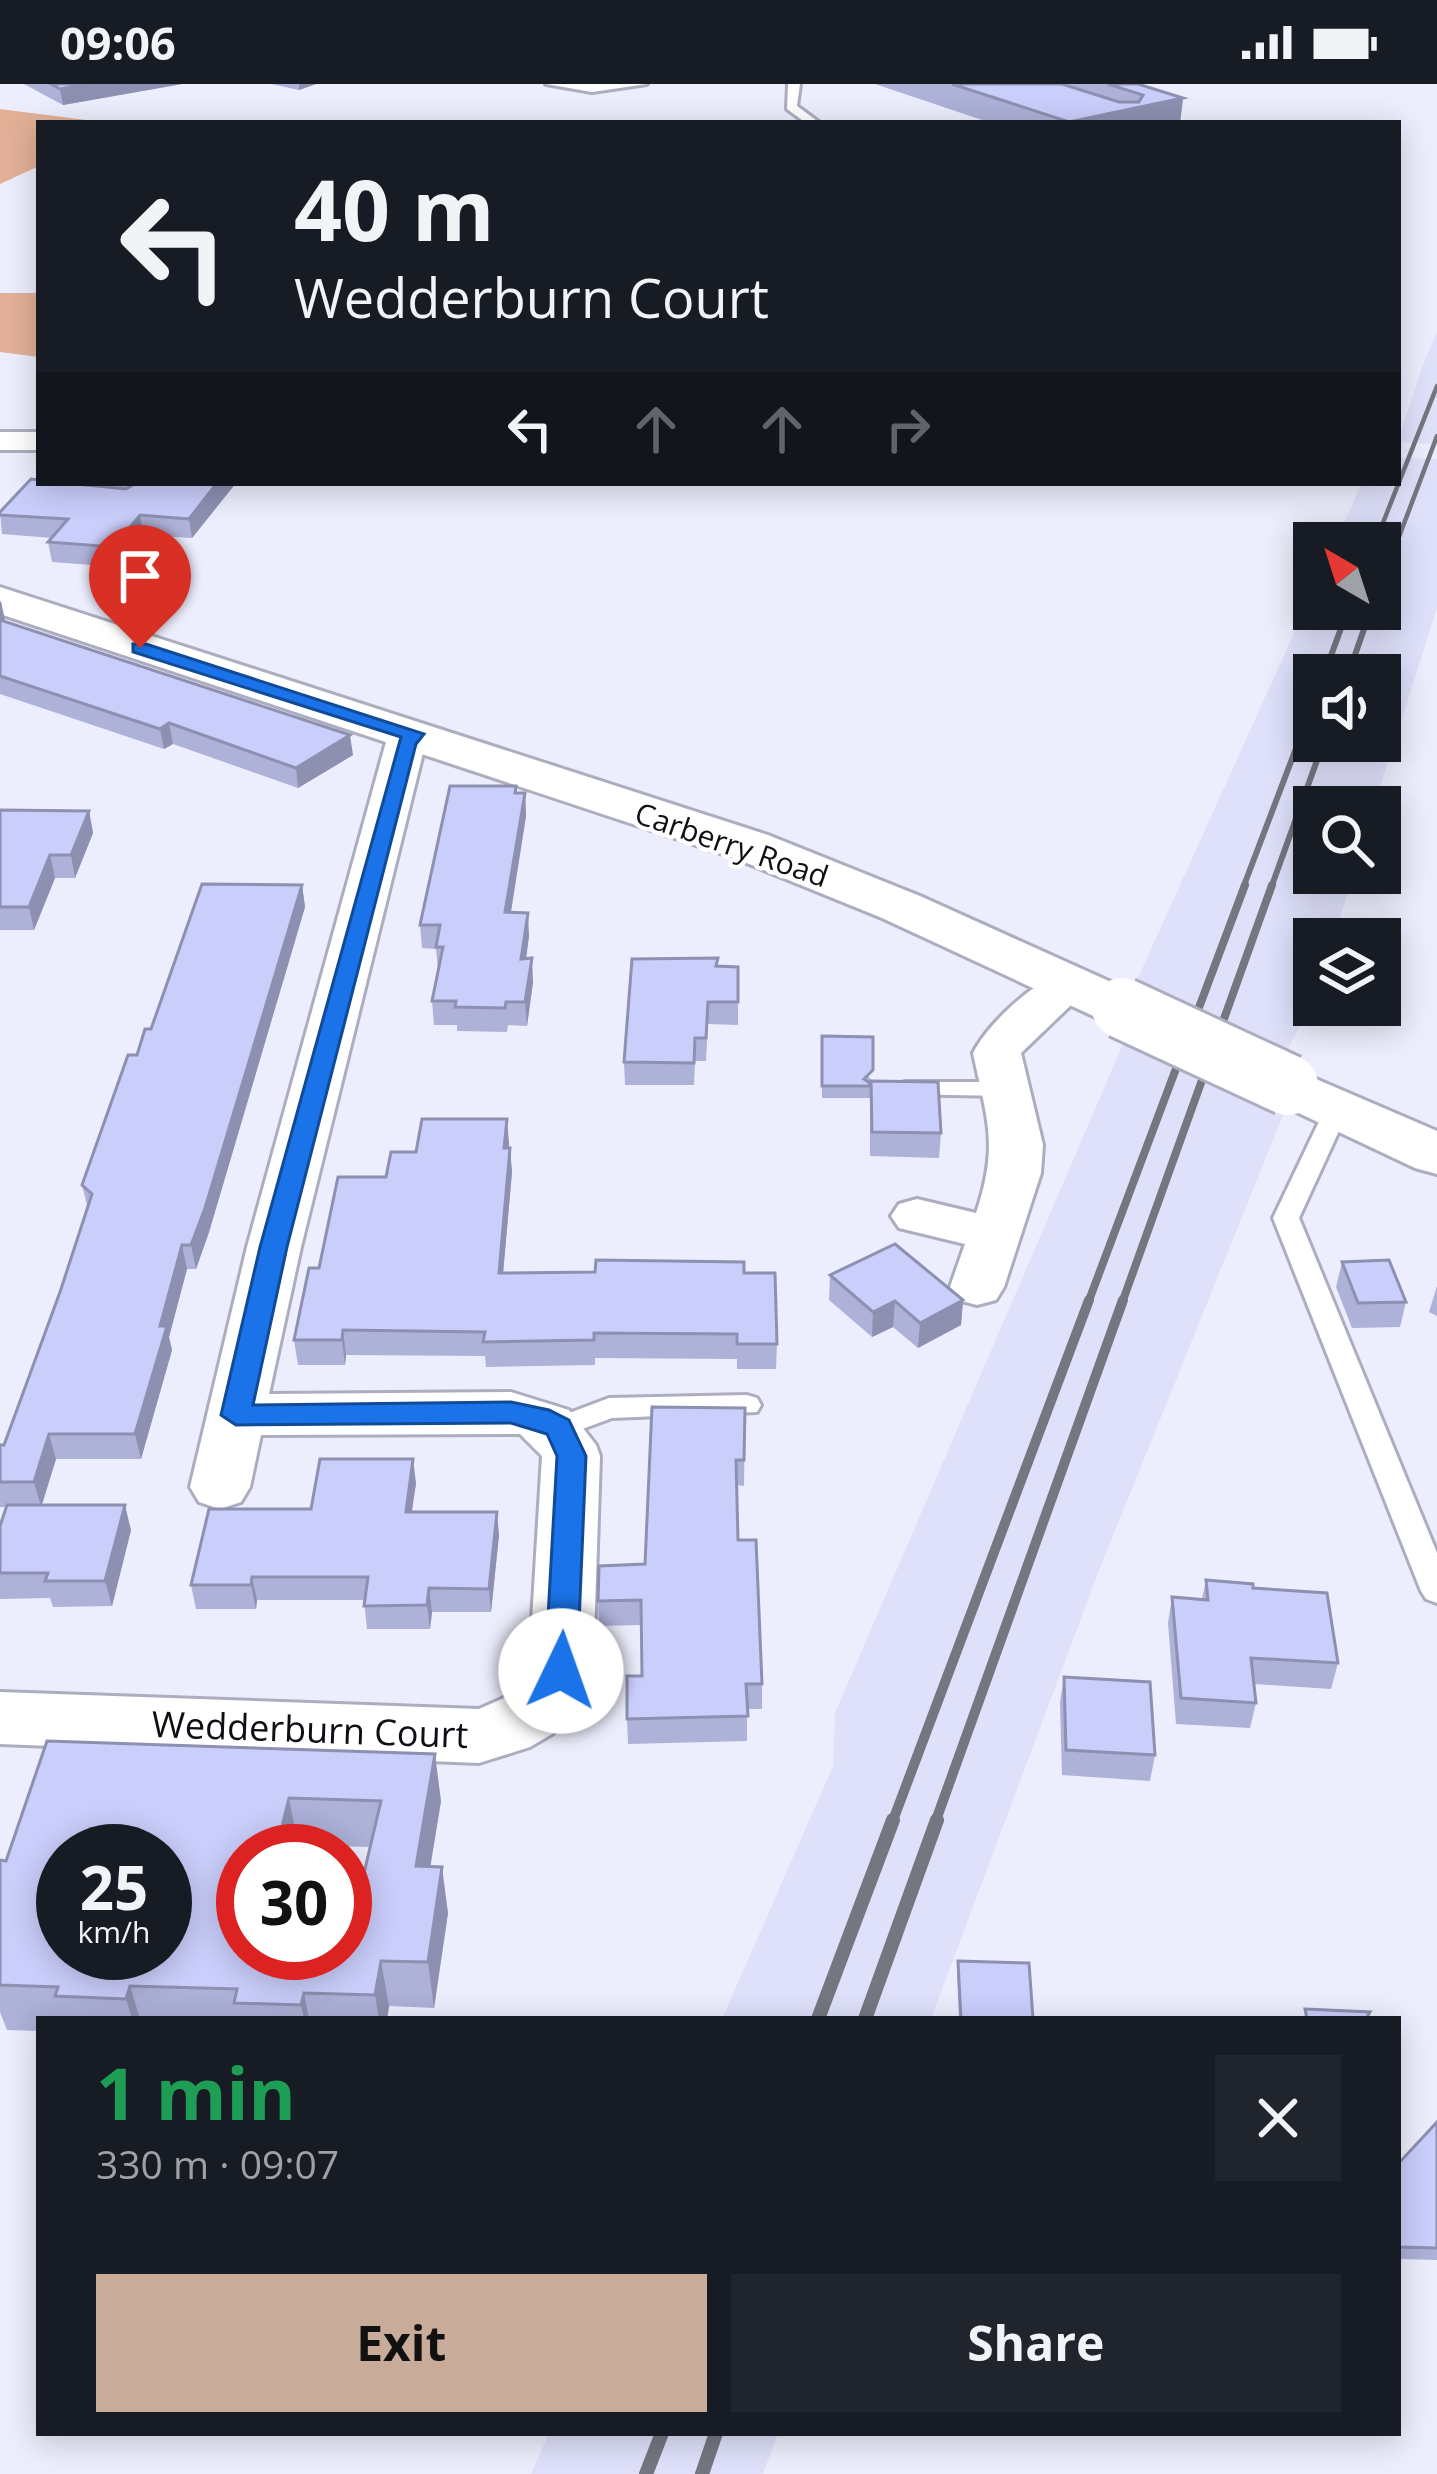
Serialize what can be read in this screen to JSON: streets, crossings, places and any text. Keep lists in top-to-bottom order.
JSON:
{
  "streets": {
    "main road": ["Carberry Road"],
    "street": ["Wedderburn Court"]
  },
  "north": "top left",
  "page": {
    "status": "09:06",
    "turn": ["40 m", "Wedderburn Court"],
    "speed": "25 km/h",
    "limit": "30",
    "heading": ["1 min", "330 m · 09:07"],
    "buttons": ["Exit", "Share"]
  }
}
